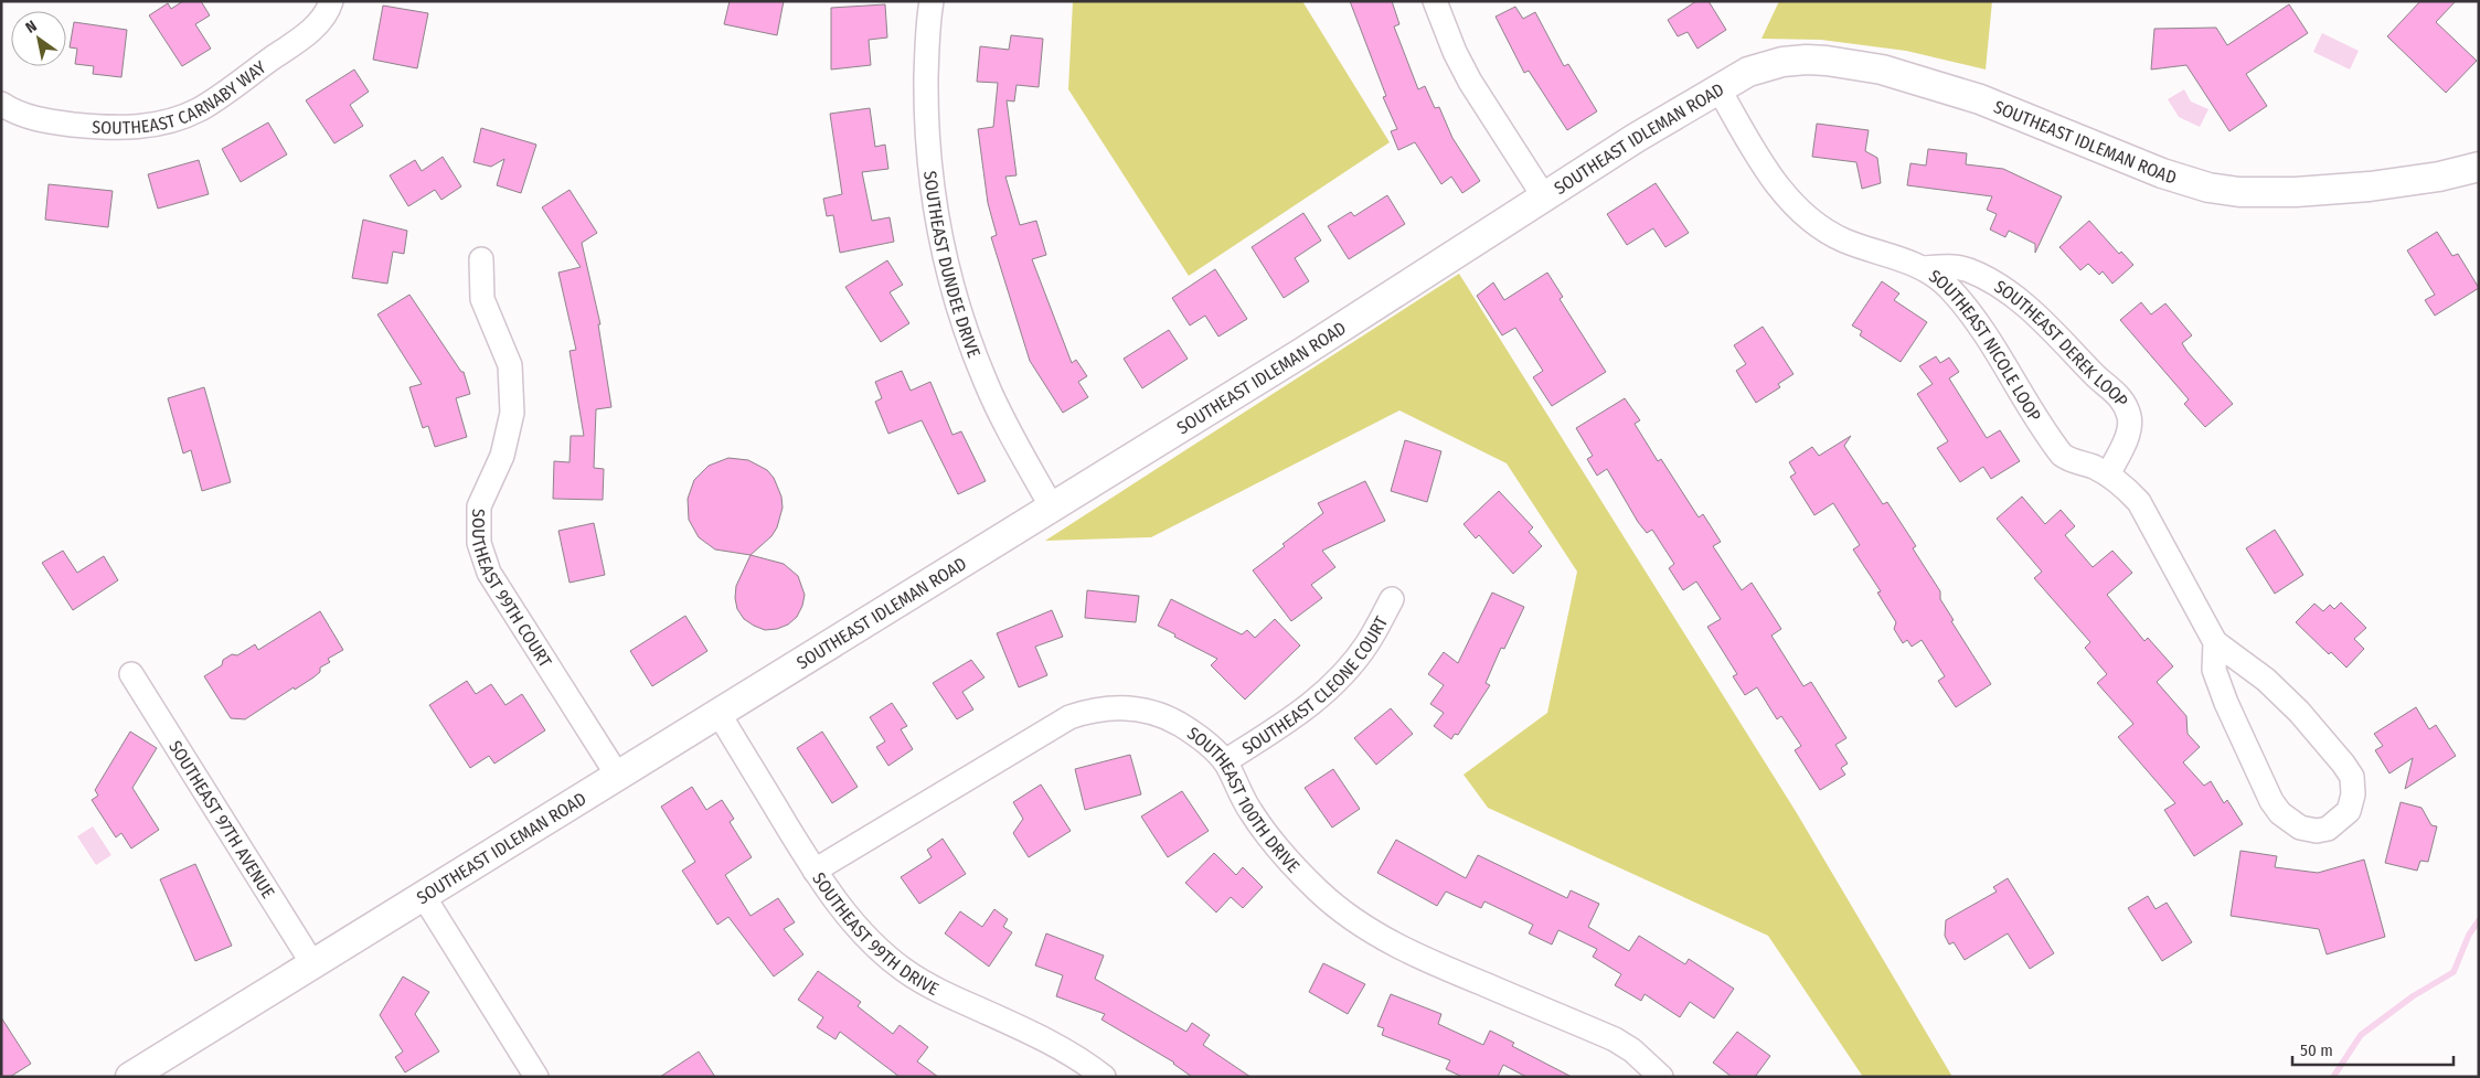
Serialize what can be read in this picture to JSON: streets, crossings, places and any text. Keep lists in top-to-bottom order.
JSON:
{
  "streets": {
    "main road": ["SOUTHEAST IDLEMAN ROAD"],
    "street": [
      "SOUTHEAST CARNABY WAY",
      "SOUTHEAST DUNDEE DRIVE",
      "SOUTHEAST DEREK LOOP",
      "SOUTHEAST NICOLE LOOP",
      "SOUTHEAST 99TH COURT",
      "SOUTHEAST CLEONE COURT",
      "SOUTHEAST 100TH DRIVE",
      "SOUTHEAST 97TH AVENUE",
      "SOUTHEAST 99TH DRIVE"
    ]
  },
  "crossings": [
    ["SOUTHEAST IDLEMAN ROAD", "SOUTHEAST DUNDEE DRIVE"],
    ["SOUTHEAST IDLEMAN ROAD", "SOUTHEAST NICOLE LOOP"],
    ["SOUTHEAST IDLEMAN ROAD", "SOUTHEAST 99TH COURT"],
    ["SOUTHEAST IDLEMAN ROAD", "SOUTHEAST 97TH AVENUE"],
    ["SOUTHEAST IDLEMAN ROAD", "SOUTHEAST 99TH DRIVE"],
    ["SOUTHEAST DEREK LOOP", "SOUTHEAST NICOLE LOOP"],
    ["SOUTHEAST CLEONE COURT", "SOUTHEAST 100TH DRIVE"],
    ["SOUTHEAST 100TH DRIVE", "SOUTHEAST 99TH DRIVE"]
  ],
  "scale_bar": "50 m",
  "north": "top left"
}
